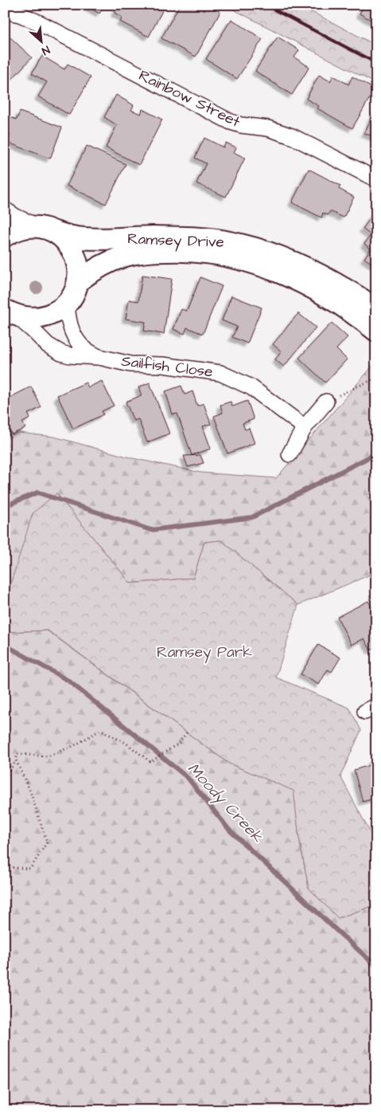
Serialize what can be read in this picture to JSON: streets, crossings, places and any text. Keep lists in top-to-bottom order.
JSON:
{
  "streets": {
    "main road": ["Ramsey Drive"],
    "street": ["Rainbow Street", "Sailfish Close"]
  },
  "water": ["Moody Creek"],
  "parks": ["Ramsey Park"],
  "north": "bottom right"
}
